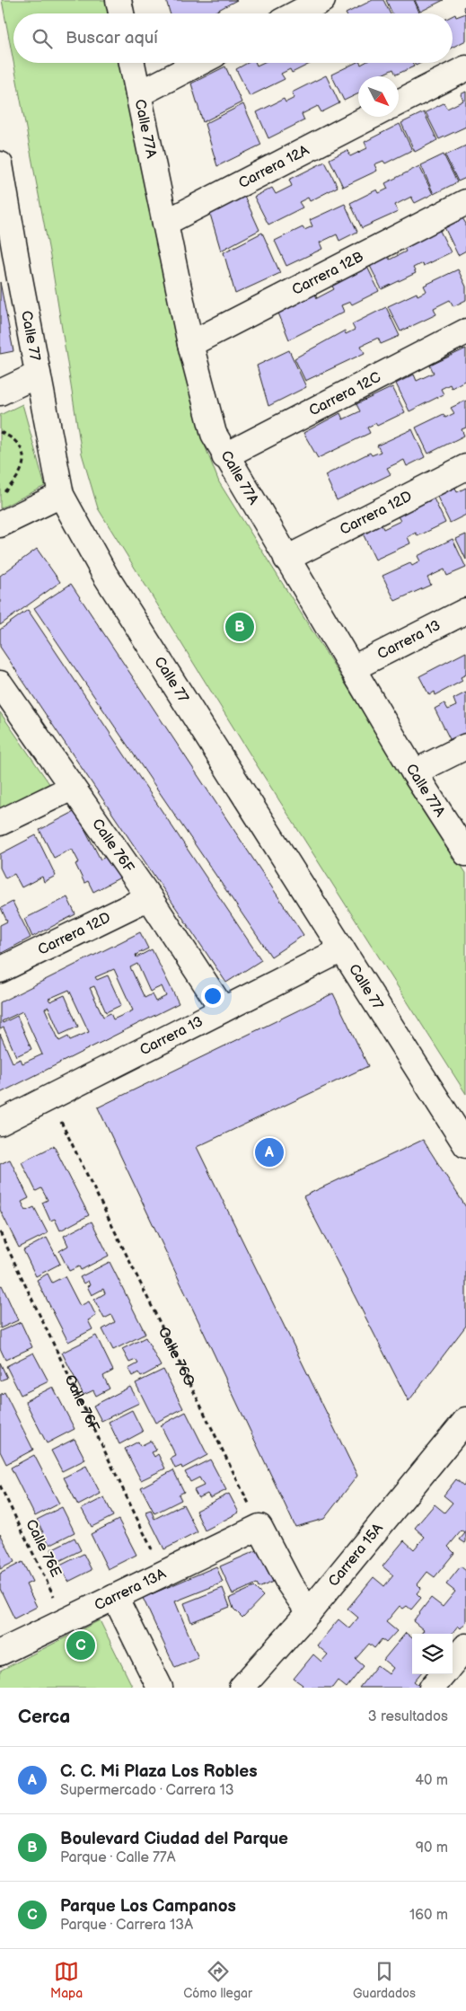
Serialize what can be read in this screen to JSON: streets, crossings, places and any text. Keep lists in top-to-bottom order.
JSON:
{
  "streets": {
    "street": [
      "Calle 77A",
      "Carrera 12A",
      "Carrera 12B",
      "Calle 77",
      "Carrera 12C",
      "Carrera 12D",
      "Carrera 13",
      "Calle 76F",
      "Carrera 15A",
      "Carrera 13A"
    ],
    "path": ["Calle 76G", "Calle 76E"]
  },
  "crossings": [
    ["Calle 77A", "Carrera 12A"],
    ["Calle 77A", "Carrera 12B"],
    ["Calle 77A", "Carrera 12C"],
    ["Calle 77A", "Carrera 12D"],
    ["Calle 77A", "Carrera 13"],
    ["Calle 77", "Carrera 13"],
    ["Carrera 12D", "Calle 76F"],
    ["Carrera 13", "Calle 76F"],
    ["Carrera 13", "Calle 76G"],
    ["Calle 76F", "Carrera 13A"],
    ["Calle 76G", "Carrera 13A"],
    ["Calle 76E", "Carrera 13A"]
  ],
  "north": "bottom right",
  "page": {
    "search": "Buscar aquí",
    "pins": ["B", "A", "C"],
    "heading": ["Cerca", "3 resultados"],
    "list": [
      {
        "mark": "A",
        "name": "C. C. Mi Plaza Los Robles",
        "note": "Supermercado · Carrera 13",
        "value": "40 m"
      },
      {
        "mark": "B",
        "name": "Boulevard Ciudad del Parque",
        "note": "Parque · Calle 77A",
        "value": "90 m"
      },
      {
        "mark": "C",
        "name": "Parque Los Campanos",
        "note": "Parque · Carrera 13A",
        "value": "160 m"
      }
    ],
    "nav": ["Mapa", "Cómo llegar", "Guardados"]
  }
}
